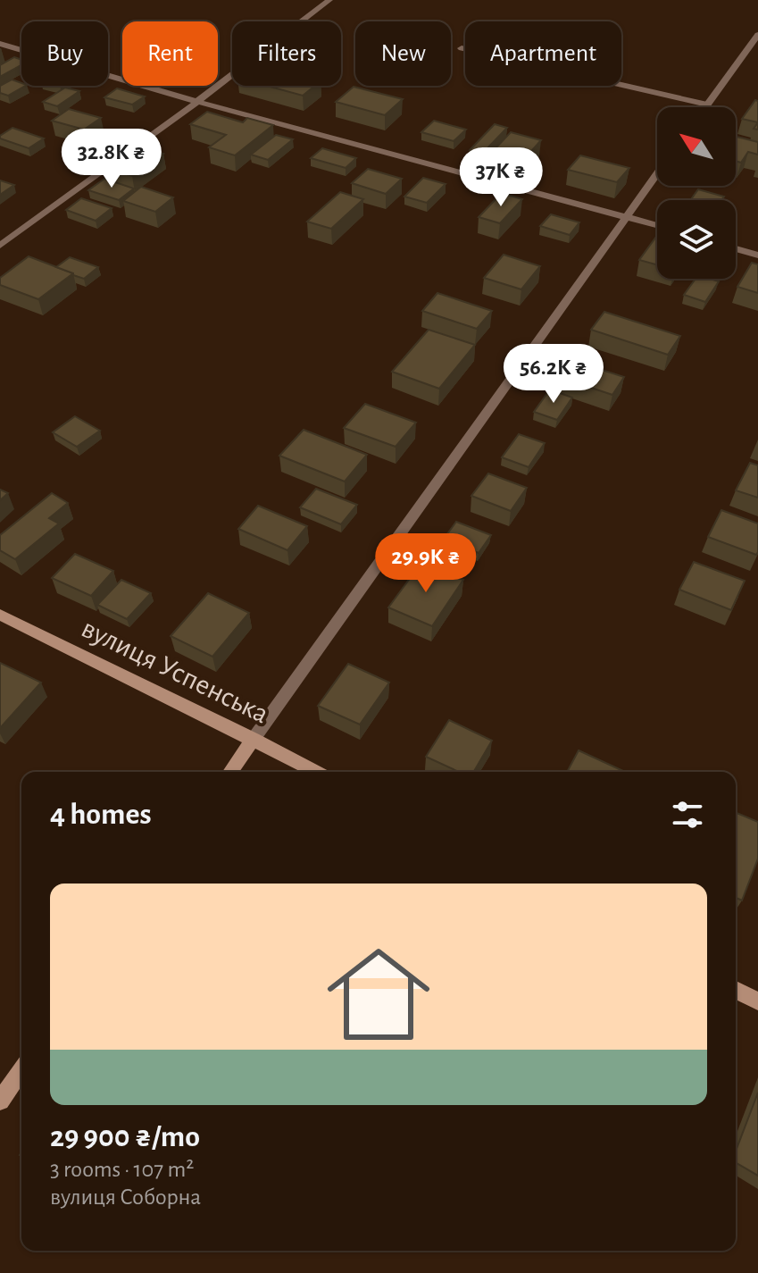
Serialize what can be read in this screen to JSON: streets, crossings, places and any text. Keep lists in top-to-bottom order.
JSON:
{
  "streets": {
    "street": ["вулиця Успенська"]
  },
  "north": "top left",
  "page": {
    "chip": [
      "Buy",
      "Rent",
      "Filters",
      "New",
      "Apartment"
    ],
    "price": [
      "32.8K ₴",
      "37K ₴",
      "56.2K ₴",
      "29.9K ₴"
    ],
    "heading": "4 homes",
    "list": [
      {
        "name": "29 900 ₴/mo",
        "note": "3 rooms · 107 m² · вулиця Соборна"
      }
    ]
  }
}
